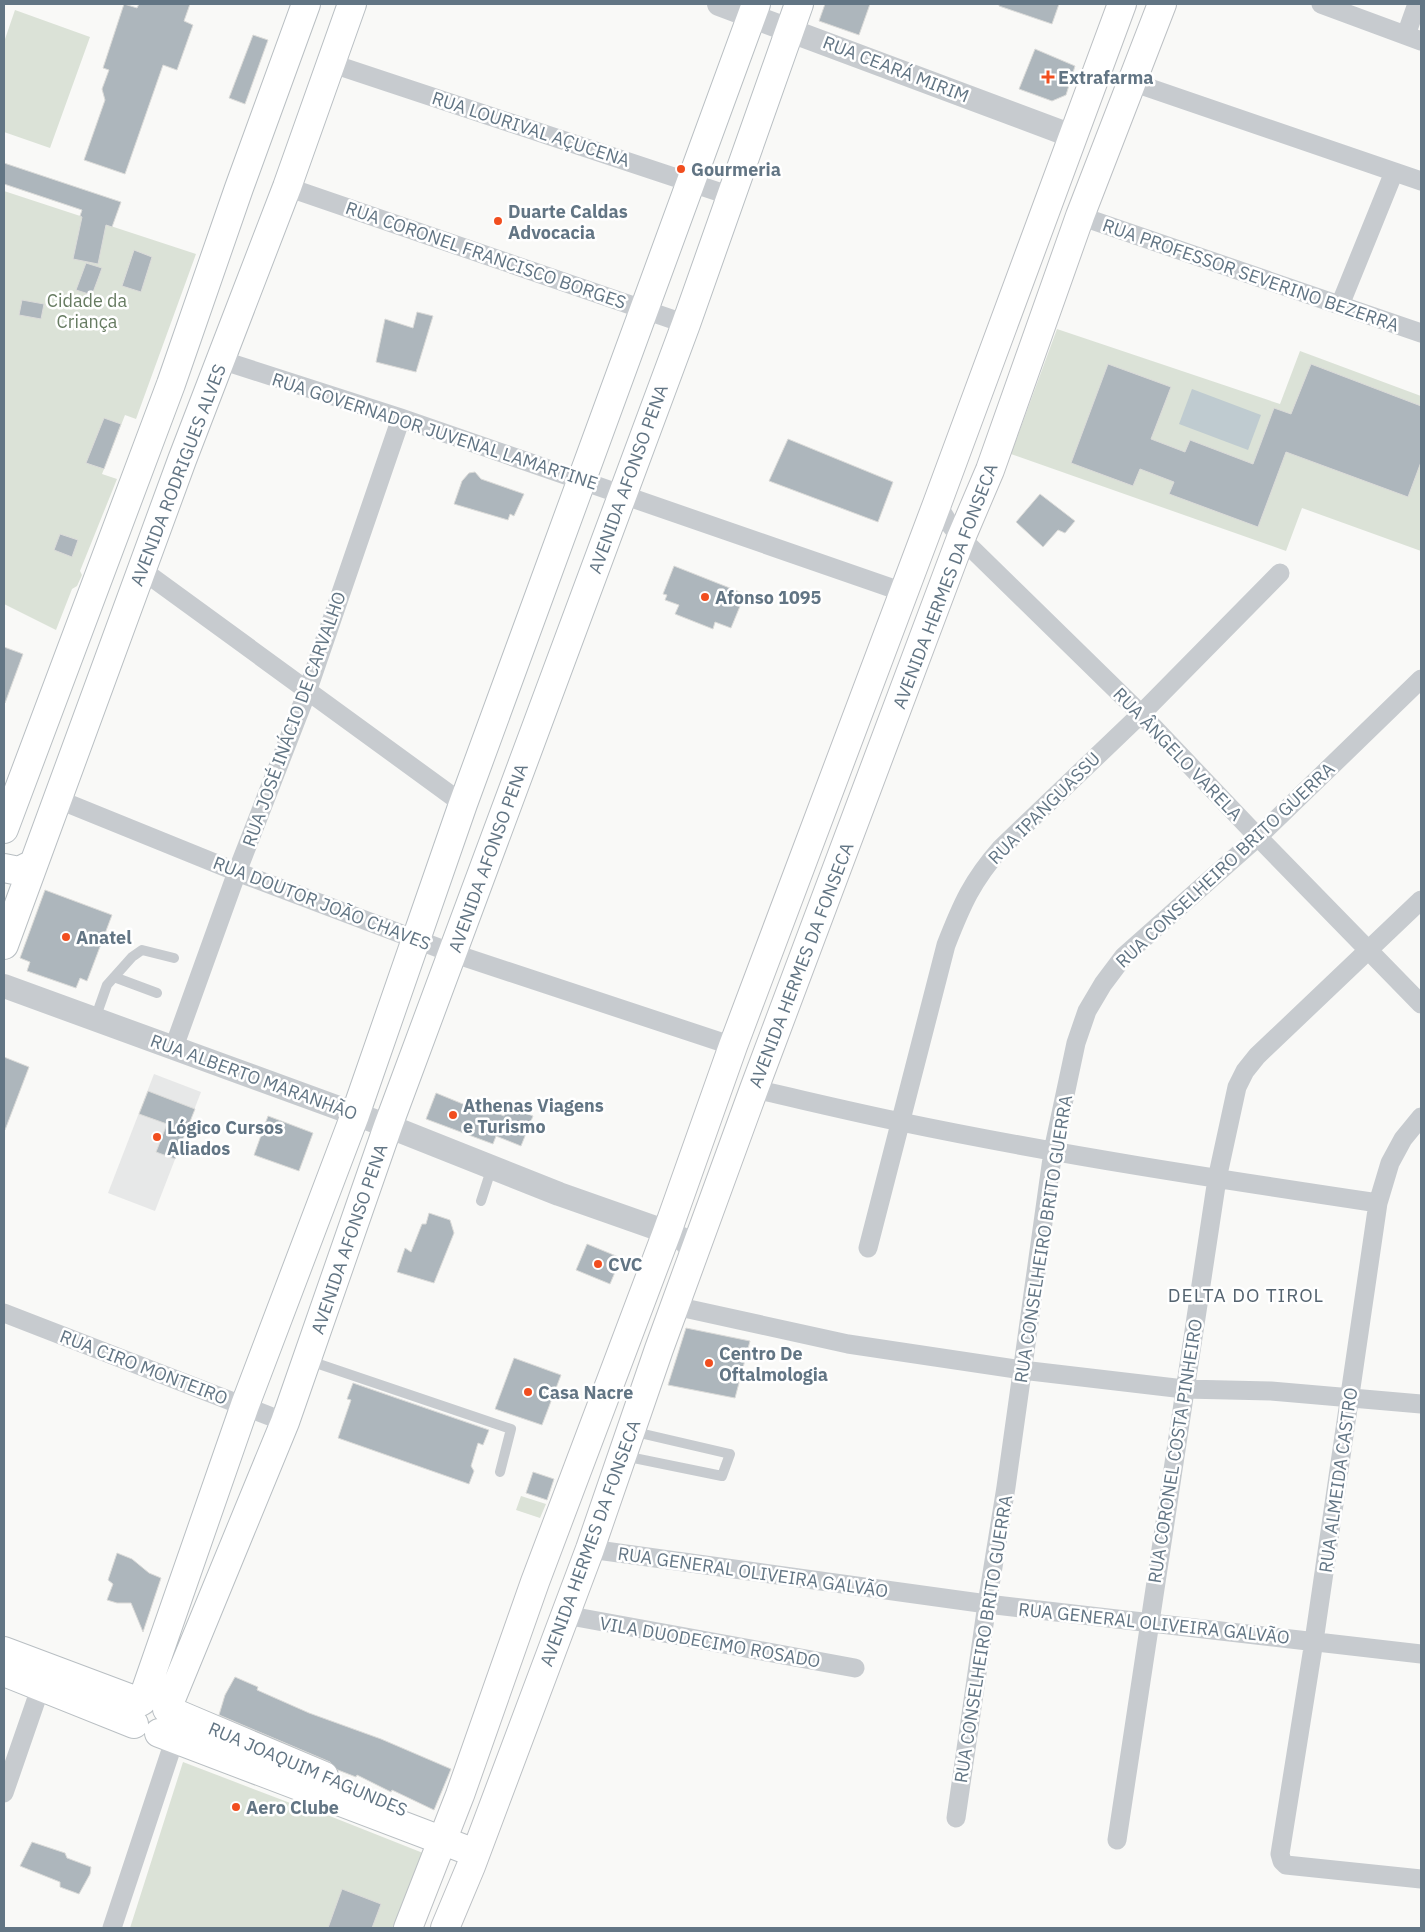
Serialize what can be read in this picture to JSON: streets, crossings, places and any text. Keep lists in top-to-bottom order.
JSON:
{
  "streets": {
    "main road": [
      "AVENIDA RODRIGUES ALVES",
      "AVENIDA AFONSO PENA",
      "AVENIDA HERMES DA FONSECA",
      "RUA JOAQUIM FAGUNDES"
    ],
    "street": [
      "RUA CEARÁ MIRIM",
      "RUA LOURIVAL AÇUCENA",
      "RUA CORONEL FRANCISCO BORGES",
      "RUA PROFESSOR SEVERINO BEZERRA",
      "RUA GOVERNADOR JUVENAL LAMARTINE",
      "RUA JOSÉ INÁCIO DE CARVALHO",
      "RUA ÂNGELO VARELA",
      "RUA IPANGUASSU",
      "RUA CONSELHEIRO BRITO GUERRA",
      "RUA DOUTOR JOÃO CHAVES",
      "RUA ALBERTO MARANHÃO",
      "RUA CIRO MONTEIRO",
      "RUA CORONEL COSTA PINHEIRO",
      "RUA ALMEIDA CASTRO",
      "RUA GENERAL OLIVEIRA GALVÃO",
      "VILA DUODECIMO ROSADO"
    ]
  },
  "crossings": [
    ["RUA CEARÁ MIRIM", "AVENIDA AFONSO PENA"],
    ["RUA CEARÁ MIRIM", "AVENIDA HERMES DA FONSECA"],
    ["RUA LOURIVAL AÇUCENA", "AVENIDA RODRIGUES ALVES"],
    ["RUA LOURIVAL AÇUCENA", "AVENIDA AFONSO PENA"],
    ["RUA CORONEL FRANCISCO BORGES", "AVENIDA RODRIGUES ALVES"],
    ["RUA CORONEL FRANCISCO BORGES", "AVENIDA AFONSO PENA"],
    ["RUA PROFESSOR SEVERINO BEZERRA", "AVENIDA HERMES DA FONSECA"],
    ["RUA GOVERNADOR JUVENAL LAMARTINE", "AVENIDA RODRIGUES ALVES"],
    ["RUA GOVERNADOR JUVENAL LAMARTINE", "AVENIDA AFONSO PENA"],
    ["RUA GOVERNADOR JUVENAL LAMARTINE", "AVENIDA HERMES DA FONSECA"],
    ["RUA GOVERNADOR JUVENAL LAMARTINE", "RUA JOSÉ INÁCIO DE CARVALHO"],
    ["AVENIDA RODRIGUES ALVES", "RUA DOUTOR JOÃO CHAVES"],
    ["AVENIDA AFONSO PENA", "RUA DOUTOR JOÃO CHAVES"],
    ["AVENIDA AFONSO PENA", "RUA ALBERTO MARANHÃO"],
    ["AVENIDA AFONSO PENA", "RUA CIRO MONTEIRO"],
    ["AVENIDA AFONSO PENA", "RUA JOAQUIM FAGUNDES"],
    ["AVENIDA HERMES DA FONSECA", "RUA ÂNGELO VARELA"],
    ["AVENIDA HERMES DA FONSECA", "RUA DOUTOR JOÃO CHAVES"],
    ["AVENIDA HERMES DA FONSECA", "RUA ALBERTO MARANHÃO"],
    ["AVENIDA HERMES DA FONSECA", "RUA GENERAL OLIVEIRA GALVÃO"],
    ["AVENIDA HERMES DA FONSECA", "VILA DUODECIMO ROSADO"],
    ["AVENIDA HERMES DA FONSECA", "RUA JOAQUIM FAGUNDES"],
    ["RUA JOSÉ INÁCIO DE CARVALHO", "RUA DOUTOR JOÃO CHAVES"],
    ["RUA JOSÉ INÁCIO DE CARVALHO", "RUA ALBERTO MARANHÃO"],
    ["RUA ÂNGELO VARELA", "RUA IPANGUASSU"],
    ["RUA ÂNGELO VARELA", "RUA CONSELHEIRO BRITO GUERRA"],
    ["RUA ÂNGELO VARELA", "RUA CORONEL COSTA PINHEIRO"],
    ["RUA CONSELHEIRO BRITO GUERRA", "RUA GENERAL OLIVEIRA GALVÃO"],
    ["RUA CORONEL COSTA PINHEIRO", "RUA GENERAL OLIVEIRA GALVÃO"],
    ["RUA ALMEIDA CASTRO", "RUA GENERAL OLIVEIRA GALVÃO"]
  ],
  "districts": ["DELTA DO TIROL"],
  "parks": ["Cidade da Criança"],
  "places": {
    "health": ["Extrafarma"],
    "other": [
      "Gourmeria",
      "Duarte Caldas Advocacia",
      "Afonso 1095",
      "Anatel",
      "Athenas Viagens e Turismo",
      "Lógico Cursos Aliados",
      "CVC",
      "Centro De Oftalmologia",
      "Casa Nacre",
      "Aero Clube"
    ]
  }
}
